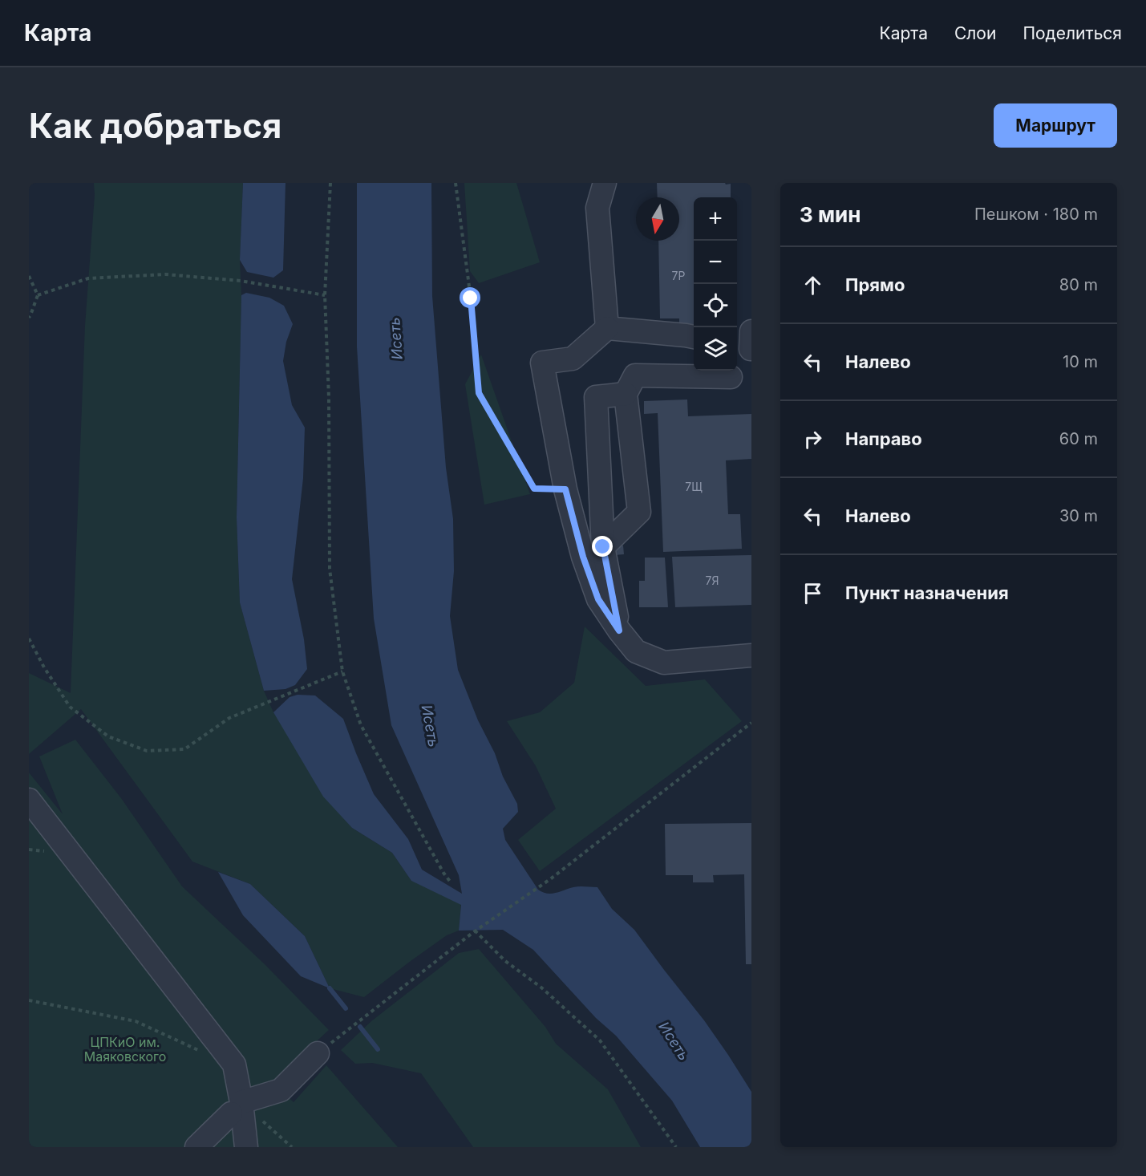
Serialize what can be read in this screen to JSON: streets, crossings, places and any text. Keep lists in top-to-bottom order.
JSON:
{
  "water": ["Исеть"],
  "parks": ["ЦПКиО им. Маяковского"],
  "house_numbers": ["7Р", "7Щ", "7Я"],
  "north": "bottom",
  "page": {
    "header": "Карта",
    "nav": ["Карта", "Слои", "Поделиться"],
    "buttons": "Маршрут",
    "title": "Как добраться",
    "heading": ["3 мин", "Пешком · 180 m"],
    "map_buttons": ["+", "−"],
    "list": [
      ["Прямо", "80 m"],
      ["Налево", "10 m"],
      ["Направо", "60 m"],
      ["Налево", "30 m"],
      "Пункт назначения"
    ]
  }
}
